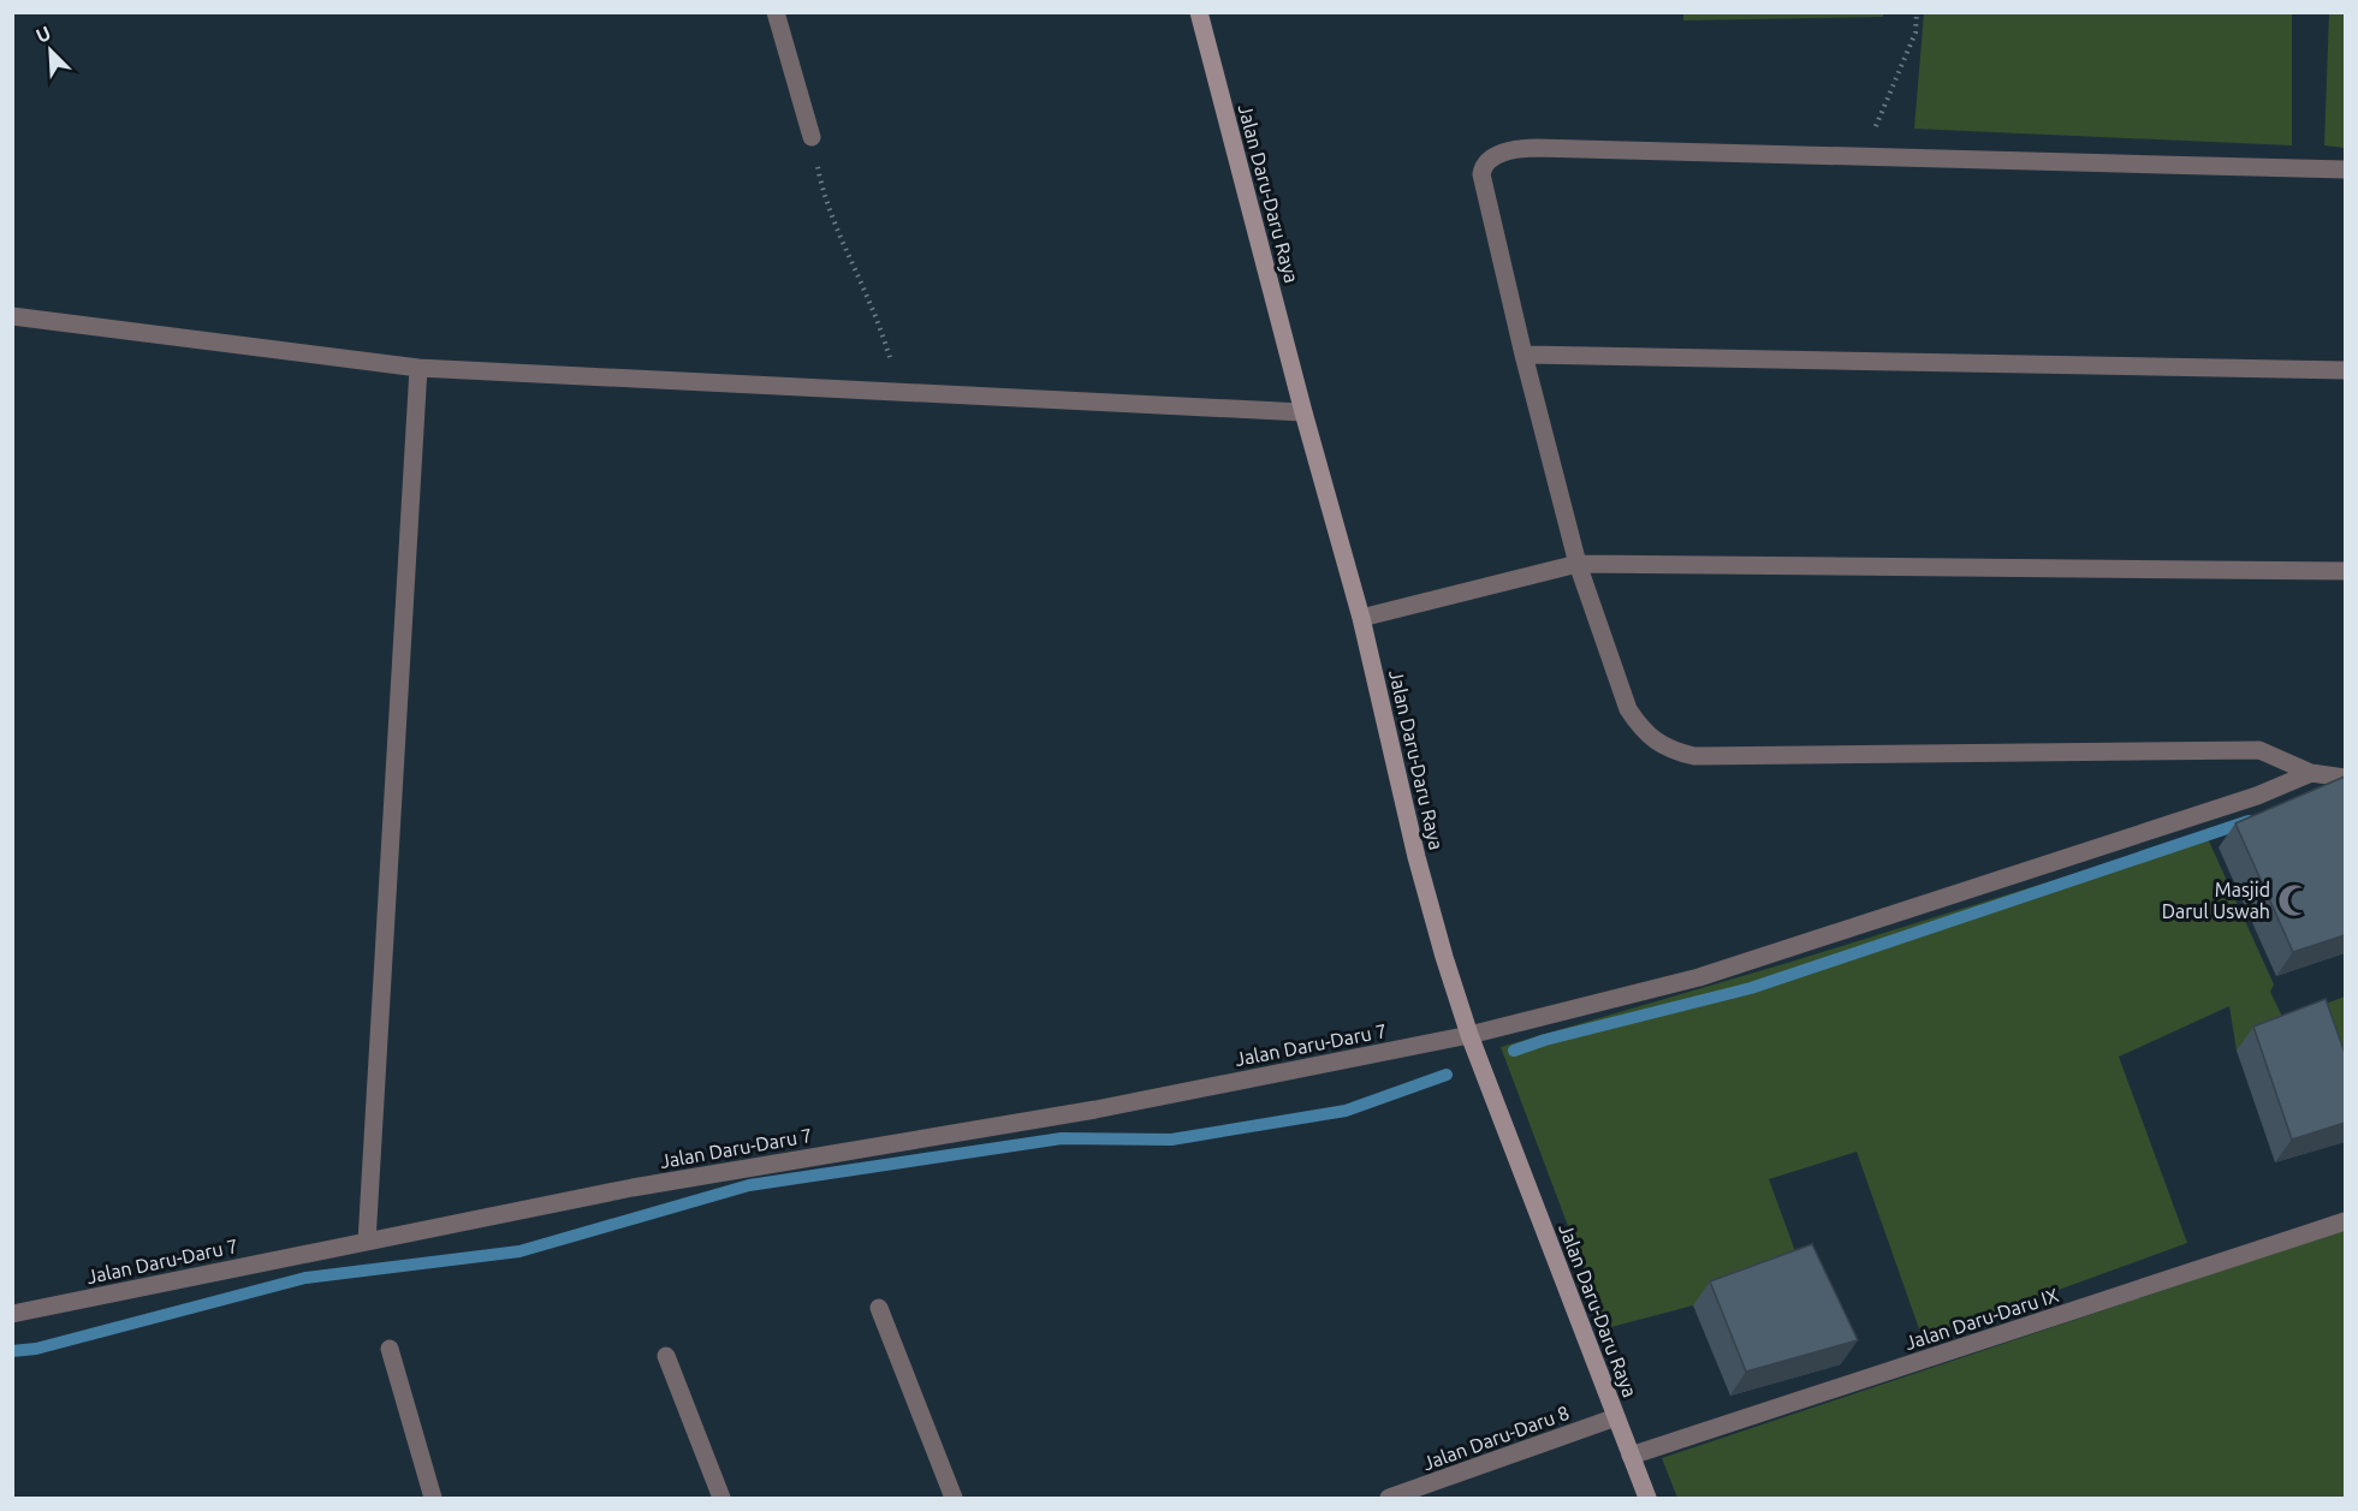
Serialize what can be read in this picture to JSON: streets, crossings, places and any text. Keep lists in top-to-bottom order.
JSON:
{
  "streets": {
    "main road": ["Jalan Daru-Daru Raya"],
    "street": ["Jalan Daru-Daru 7", "Jalan Daru-Daru IX", "Jalan Daru-Daru 8"]
  },
  "crossings": [
    ["Jalan Daru-Daru Raya", "Jalan Daru-Daru 7"],
    ["Jalan Daru-Daru Raya", "Jalan Daru-Daru IX"],
    ["Jalan Daru-Daru Raya", "Jalan Daru-Daru 8"]
  ],
  "places": {
    "mosque": ["Masjid Darul Uswah"]
  },
  "north": "top left"
}
